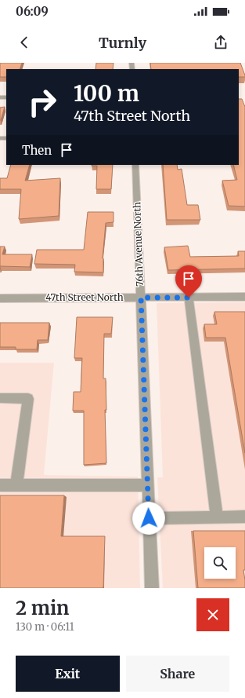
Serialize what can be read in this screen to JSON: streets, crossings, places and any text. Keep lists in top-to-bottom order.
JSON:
{
  "streets": {
    "street": ["76th Avenue North", "47th Street North"]
  },
  "crossings": [
    ["76th Avenue North", "47th Street North"]
  ],
  "page": {
    "status": "06:09",
    "header": "Turnly",
    "turn": ["100 m", "47th Street North"],
    "then": "Then",
    "heading": ["2 min", "130 m · 06:11"],
    "buttons": ["Exit", "Share"]
  }
}
